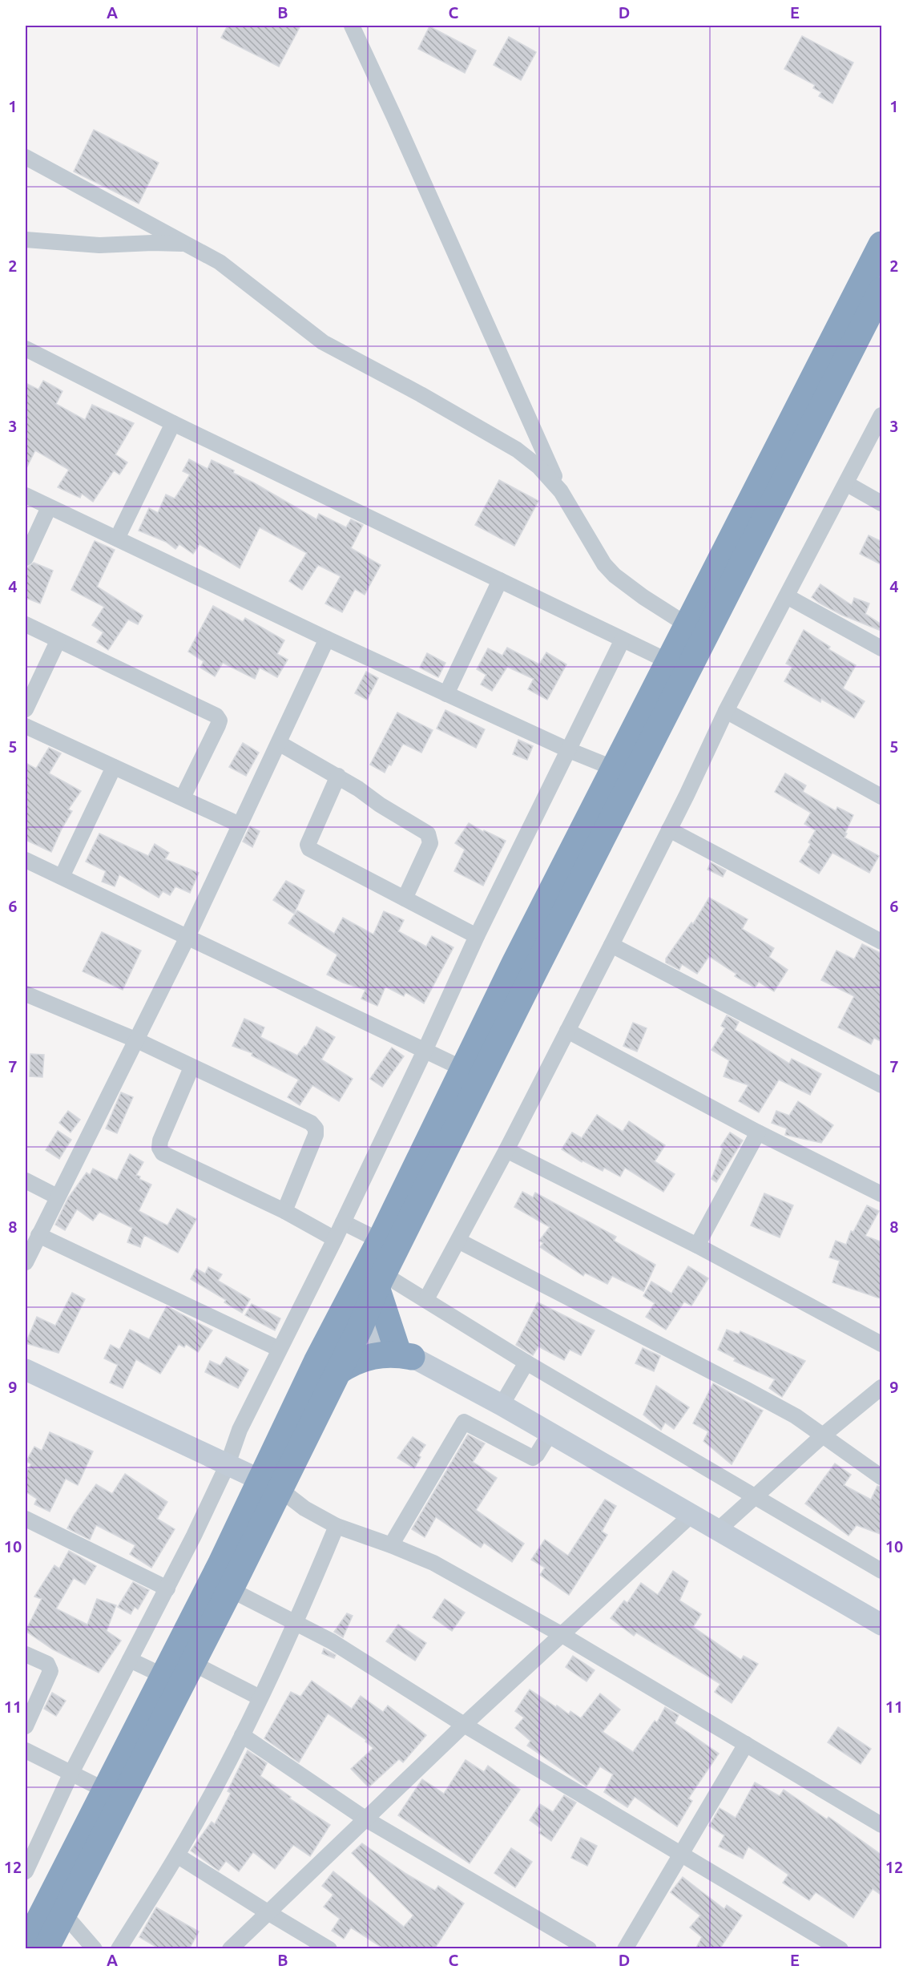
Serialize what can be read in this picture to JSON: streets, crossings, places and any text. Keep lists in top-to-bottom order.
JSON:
{
  "grid": {
    "columns": [
      "A",
      "B",
      "C",
      "D",
      "E"
    ],
    "rows": [
      "1",
      "2",
      "3",
      "4",
      "5",
      "6",
      "7",
      "8",
      "9",
      "10",
      "11",
      "12"
    ]
  }
}
